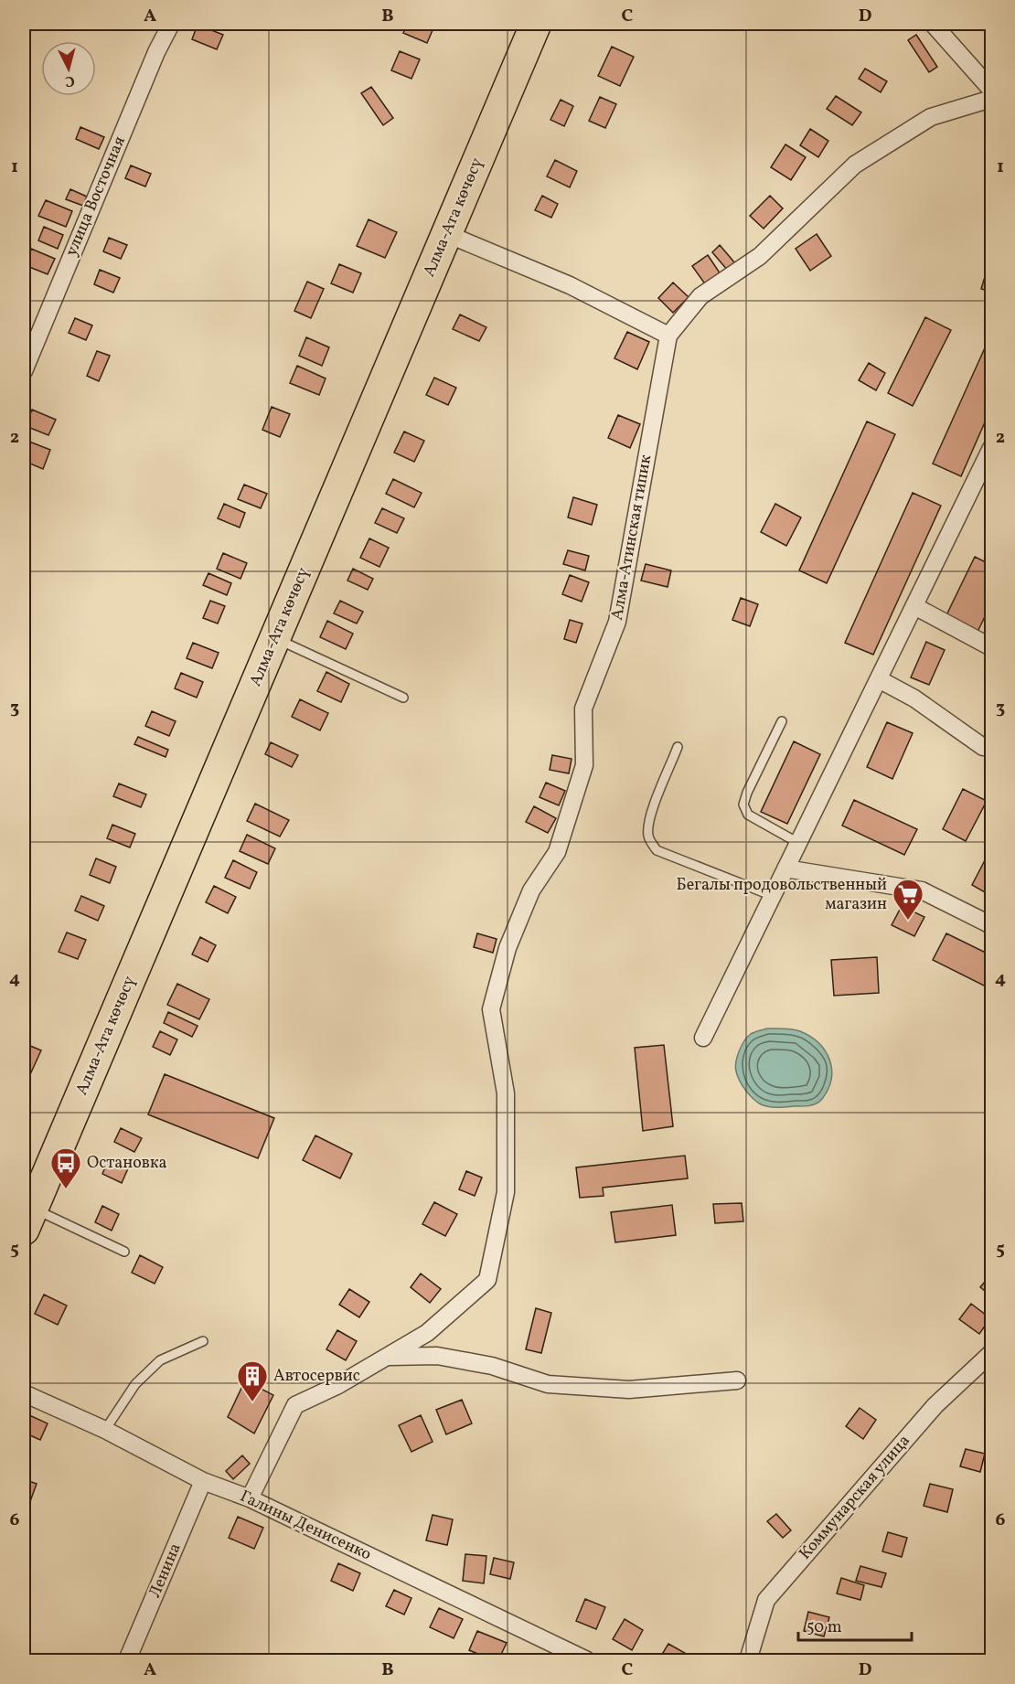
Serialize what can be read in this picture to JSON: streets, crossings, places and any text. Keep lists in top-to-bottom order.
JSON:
{
  "streets": {
    "highway": ["Алма-Ата көчөсү"],
    "street": [
      "улица Восточная",
      "Алма-Атинская типик",
      "Коммунарская улица",
      "Галины Денисенко",
      "Ленина"
    ]
  },
  "crossings": [
    ["Алма-Атинская типик", "Галины Денисенко"],
    ["Галины Денисенко", "Ленина"]
  ],
  "places": {
    "supermarket": ["Бегалы продовольственный магазин"],
    "bus stop": ["Остановка"],
    "building": ["Автосервис"]
  },
  "scale_bar": "50 m",
  "north": "bottom",
  "grid": {
    "columns": [
      "A",
      "B",
      "C",
      "D"
    ],
    "rows": [
      "1",
      "2",
      "3",
      "4",
      "5",
      "6"
    ]
  }
}
